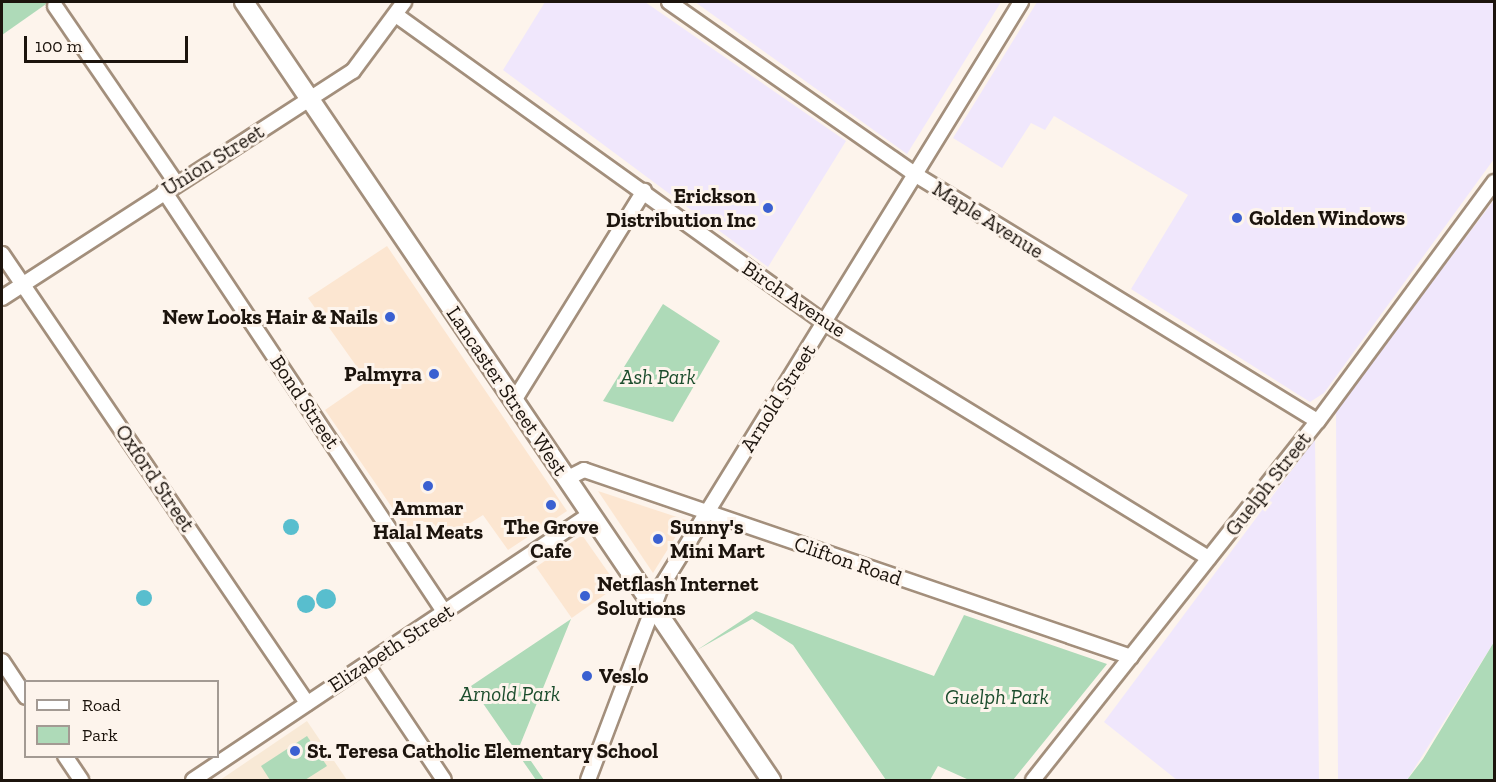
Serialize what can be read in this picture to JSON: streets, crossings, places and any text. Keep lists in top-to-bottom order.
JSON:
{
  "streets": {
    "main road": ["Lancaster Street West"],
    "street": [
      "Union Street",
      "Maple Avenue",
      "Birch Avenue",
      "Arnold Street",
      "Bond Street",
      "Oxford Street",
      "Guelph Street",
      "Clifton Road",
      "Elizabeth Street"
    ]
  },
  "crossings": [
    ["Union Street", "Birch Avenue"],
    ["Union Street", "Lancaster Street West"],
    ["Union Street", "Bond Street"],
    ["Union Street", "Oxford Street"],
    ["Maple Avenue", "Arnold Street"],
    ["Maple Avenue", "Guelph Street"],
    ["Birch Avenue", "Arnold Street"],
    ["Birch Avenue", "Guelph Street"],
    ["Lancaster Street West", "Arnold Street"],
    ["Lancaster Street West", "Clifton Road"],
    ["Lancaster Street West", "Elizabeth Street"],
    ["Arnold Street", "Clifton Road"],
    ["Bond Street", "Elizabeth Street"],
    ["Oxford Street", "Elizabeth Street"],
    ["Guelph Street", "Clifton Road"]
  ],
  "parks": ["Ash Park", "Arnold Park", "Guelph Park"],
  "places": [
    "Erickson Distribution Inc",
    "Golden Windows",
    "New Looks Hair & Nails",
    "Palmyra",
    "Ammar Halal Meats",
    "The Grove Cafe",
    "Sunny's Mini Mart",
    "Netflash Internet Solutions",
    "Veslo",
    "St. Teresa Catholic Elementary School"
  ],
  "legend": ["Road", "Park"],
  "scale_bar": "100 m"
}
